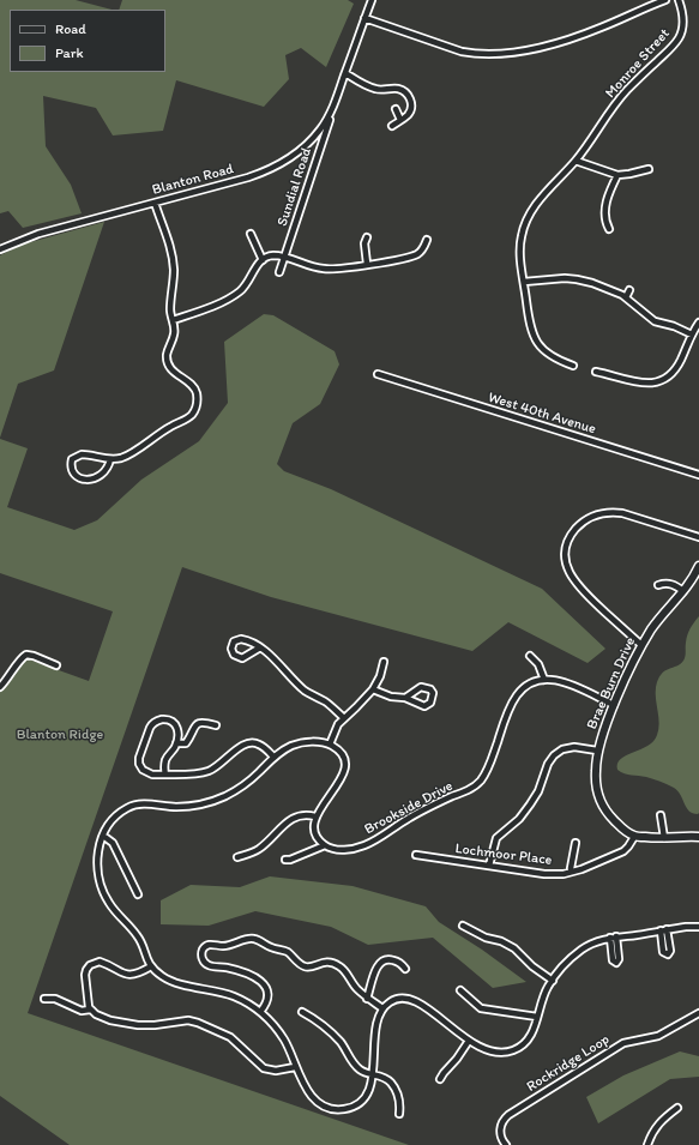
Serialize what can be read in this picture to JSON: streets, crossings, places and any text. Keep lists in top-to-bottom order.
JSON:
{
  "streets": {
    "street": [
      "Monroe Street",
      "Blanton Road",
      "Sundial Road",
      "West 40th Avenue",
      "Brae Burn Drive",
      "Brookside Drive",
      "Lochmoor Place",
      "Rockridge Loop"
    ]
  },
  "crossings": [
    ["Blanton Road", "Sundial Road"],
    ["Brae Burn Drive", "Lochmoor Place"]
  ],
  "parks": ["Blanton Ridge"],
  "legend": ["Road", "Park"]
}
